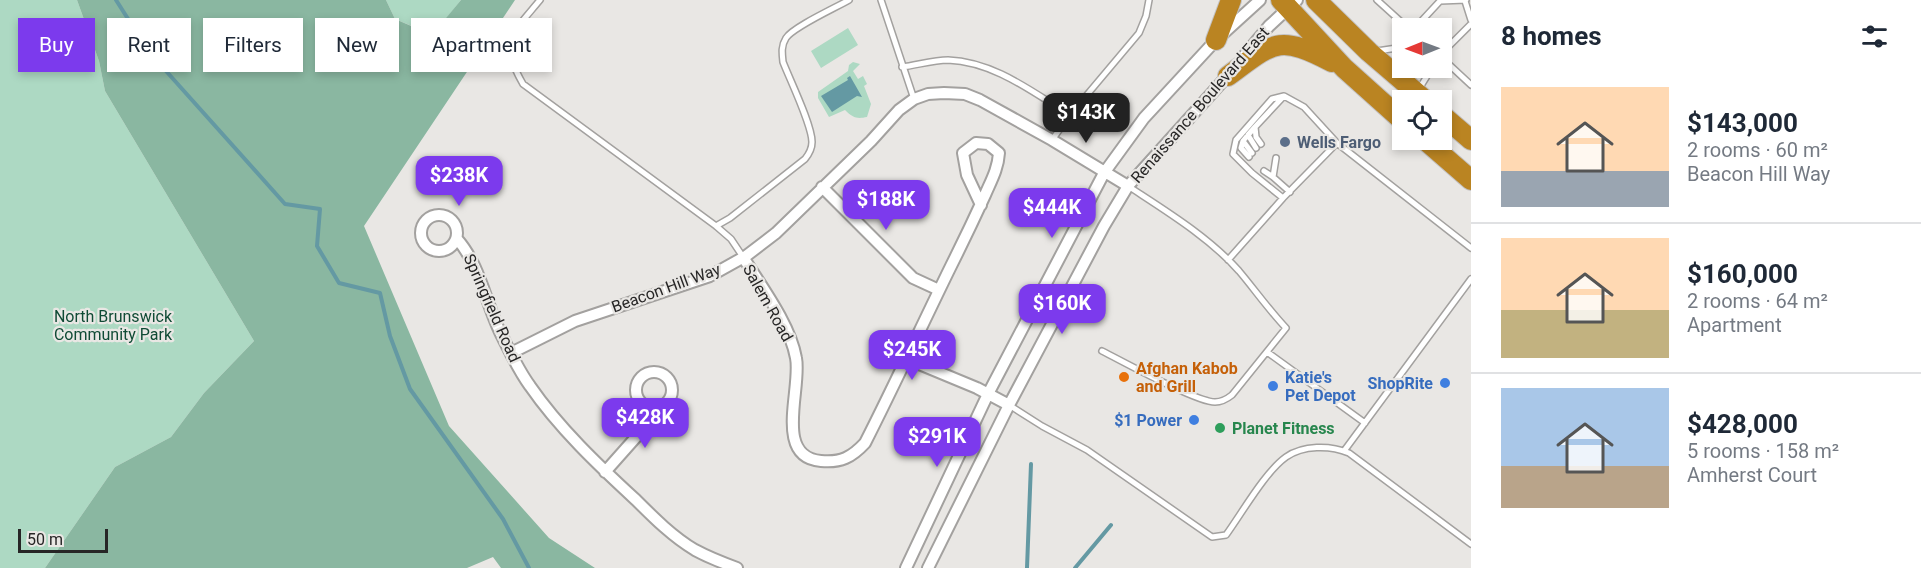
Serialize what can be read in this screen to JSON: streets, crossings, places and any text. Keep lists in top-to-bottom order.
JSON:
{
  "streets": {
    "street": [
      "Renaissance Boulevard East",
      "Beacon Hill Way",
      "Salem Road",
      "Springfield Road"
    ]
  },
  "crossings": [
    ["Renaissance Boulevard East", "Beacon Hill Way"],
    ["Beacon Hill Way", "Salem Road"],
    ["Beacon Hill Way", "Springfield Road"]
  ],
  "parks": ["North Brunswick Community Park"],
  "places": [
    "Wells Fargo",
    "Afghan Kabob and Grill",
    "ShopRite",
    "Katie's Pet Depot",
    "$1 Power",
    "Planet Fitness"
  ],
  "scale_bar": "50 m",
  "north": "left",
  "page": {
    "heading": "8 homes",
    "chip": [
      "Buy",
      "Rent",
      "Filters",
      "New",
      "Apartment"
    ],
    "list": [
      {
        "name": "$143,000",
        "note": "2 rooms · 60 m² · Beacon Hill Way"
      },
      {
        "name": "$160,000",
        "note": "2 rooms · 64 m² · Apartment"
      },
      {
        "name": "$428,000",
        "note": "5 rooms · 158 m² · Amherst Court"
      }
    ],
    "price": [
      "$143K",
      "$238K",
      "$188K",
      "$444K",
      "$160K",
      "$245K",
      "$428K",
      "$291K"
    ],
    "scale": "50 m"
  }
}
